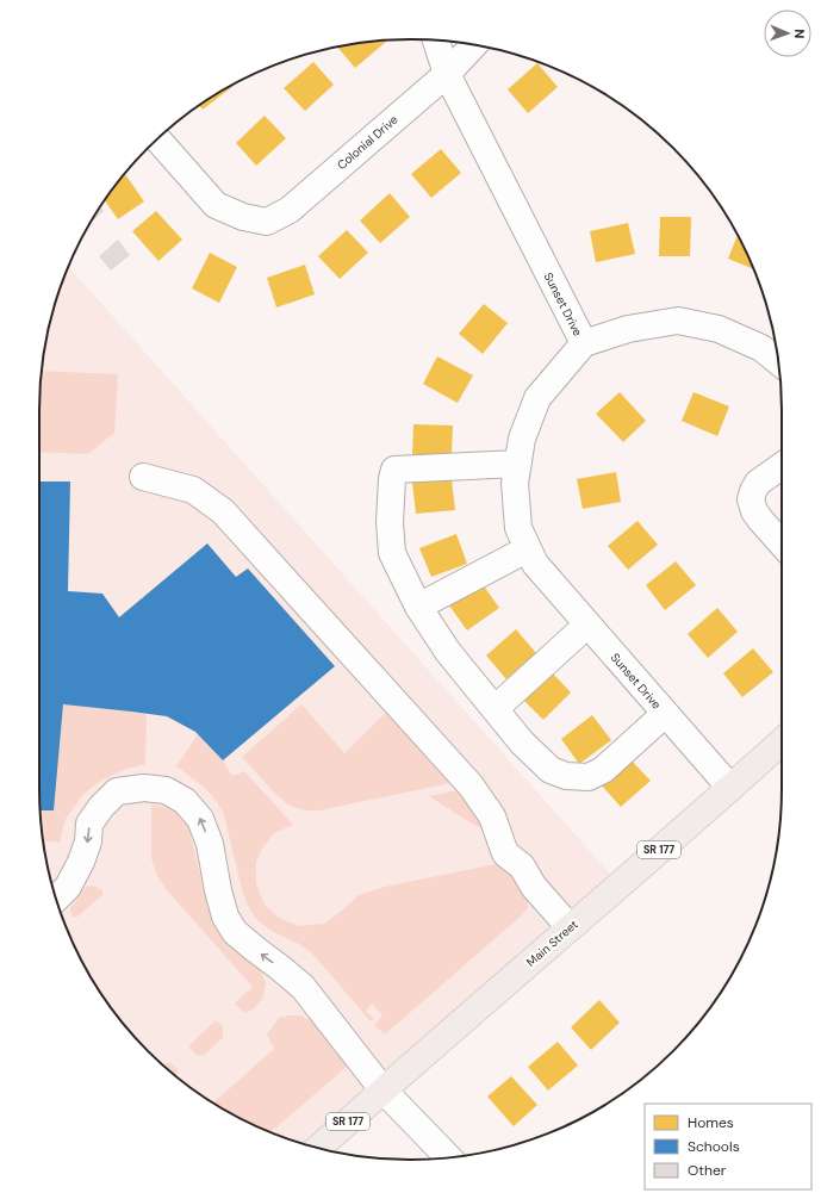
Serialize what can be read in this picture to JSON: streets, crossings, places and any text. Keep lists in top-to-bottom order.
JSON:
{
  "streets": {
    "main road": ["SR 177", "Main Street"],
    "street": ["Colonial Drive", "Sunset Drive"]
  },
  "crossings": [
    ["Colonial Drive", "Sunset Drive"],
    ["Sunset Drive", "Main Street"]
  ],
  "legend": ["Homes", "Schools", "Other"],
  "north": "right"
}
